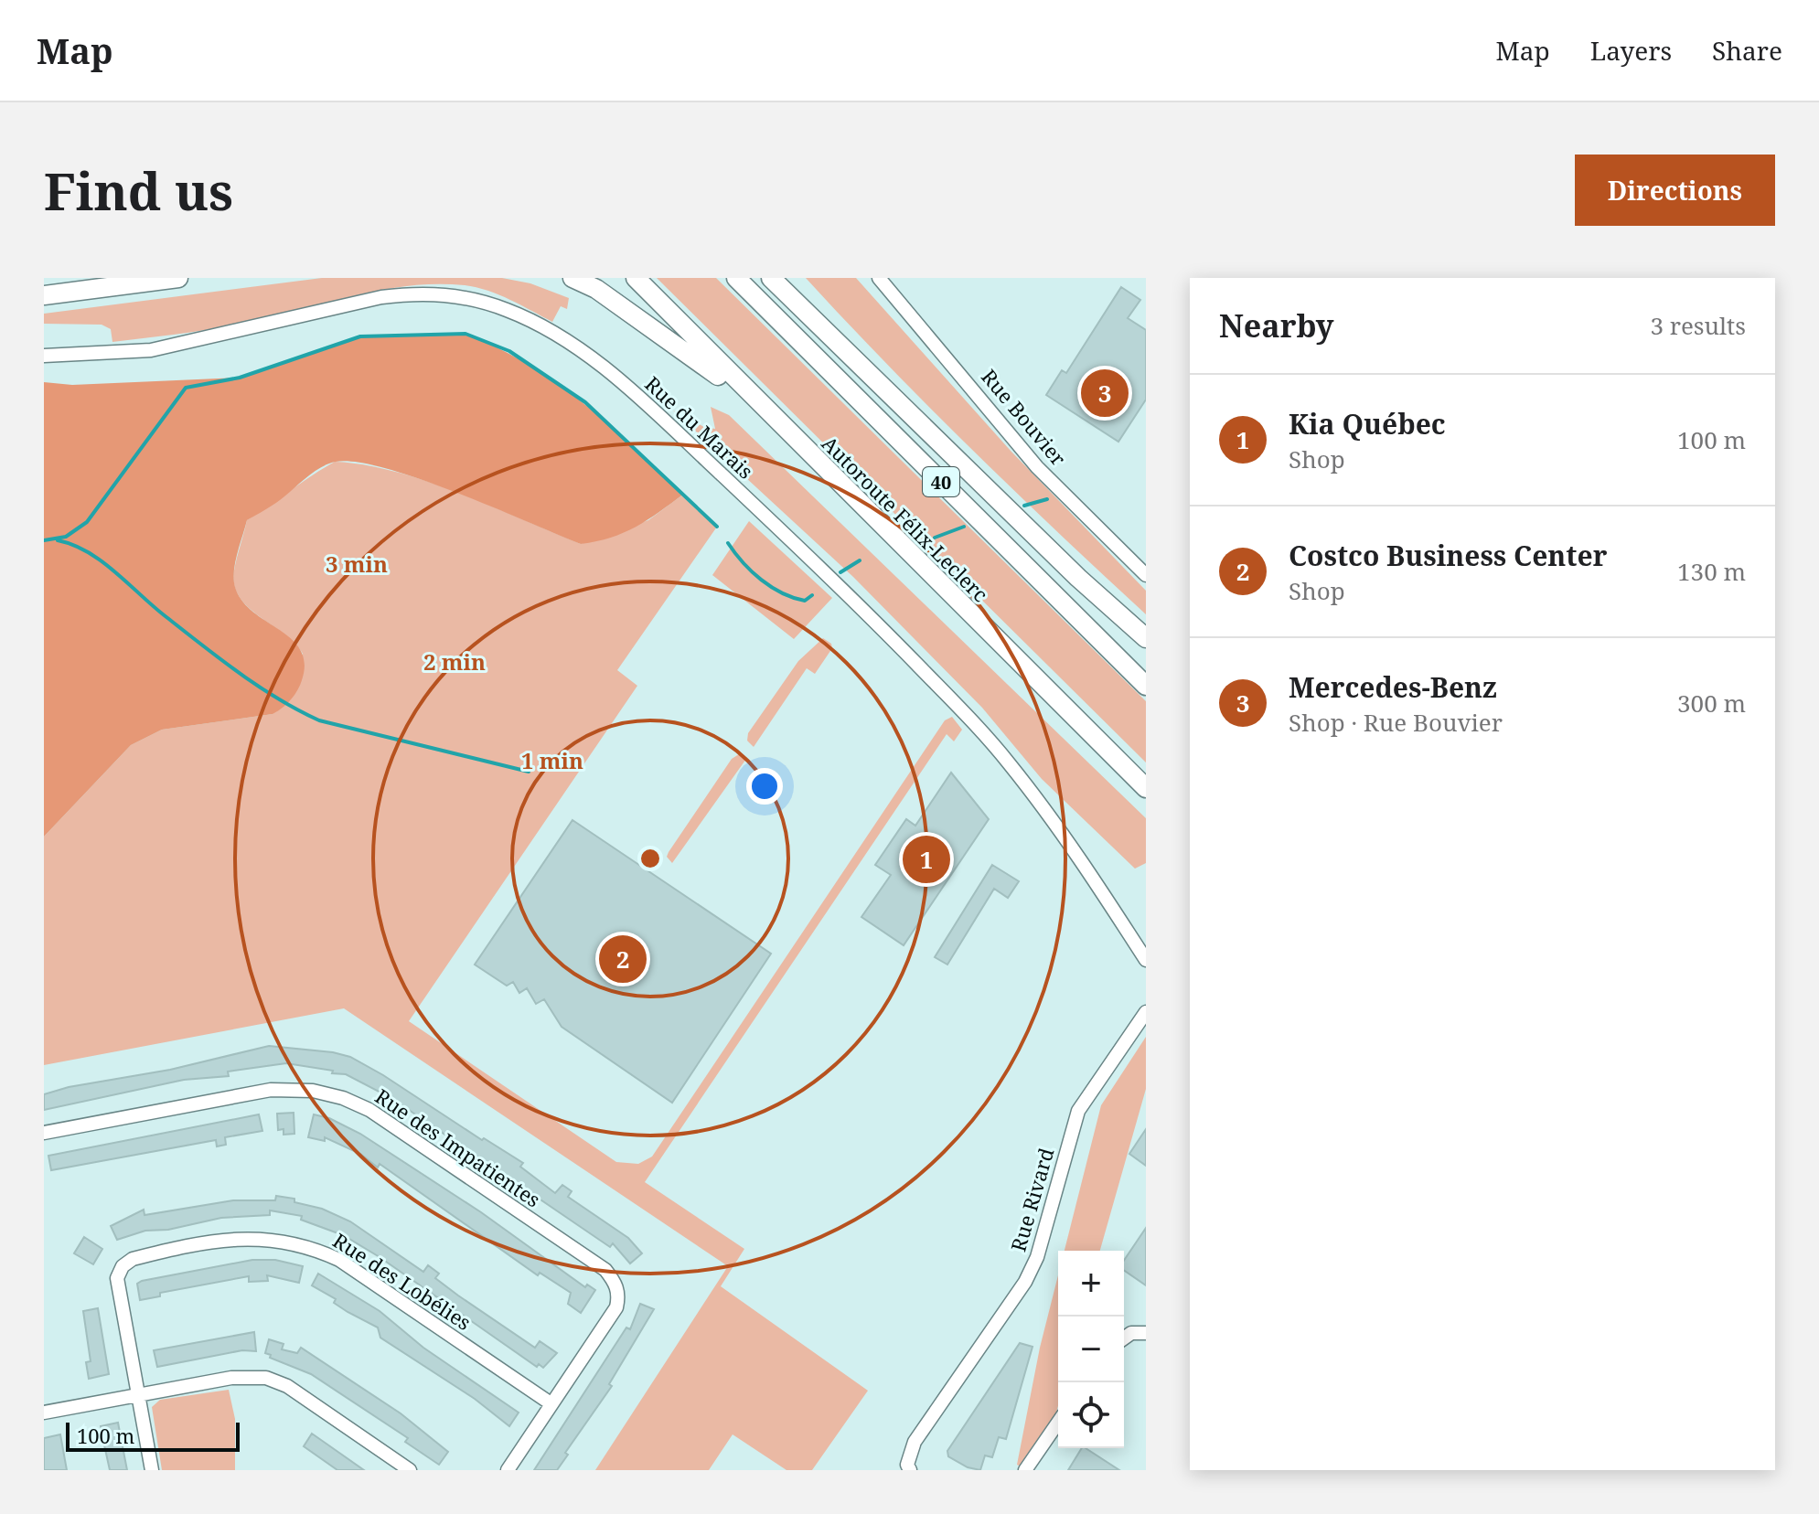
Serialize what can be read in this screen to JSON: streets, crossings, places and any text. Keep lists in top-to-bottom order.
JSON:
{
  "streets": {
    "highway": ["40", "Autoroute Félix-Leclerc"],
    "street": [
      "Rue Bouvier",
      "Rue du Marais",
      "Rue des Impatientes",
      "Rue Rivard",
      "Rue des Lobélies"
    ]
  },
  "crossings": [
    ["Rue des Impatientes", "Rue des Lobélies"]
  ],
  "scale_bar": "100 m",
  "page": {
    "header": "Map",
    "nav": ["Map", "Layers", "Share"],
    "buttons": "Directions",
    "title": "Find us",
    "heading": ["Nearby", "3 results"],
    "pins": ["3", "1", "2"],
    "list": [
      {
        "mark": "1",
        "name": "Kia Québec",
        "note": "Shop",
        "value": "100 m"
      },
      {
        "mark": "2",
        "name": "Costco Business Center",
        "note": "Shop",
        "value": "130 m"
      },
      {
        "mark": "3",
        "name": "Mercedes-Benz",
        "note": "Shop · Rue Bouvier",
        "value": "300 m"
      }
    ],
    "map_buttons": ["+", "−"],
    "scale": "100 m"
  },
  "rings": ["3 min", "2 min", "1 min"]
}
